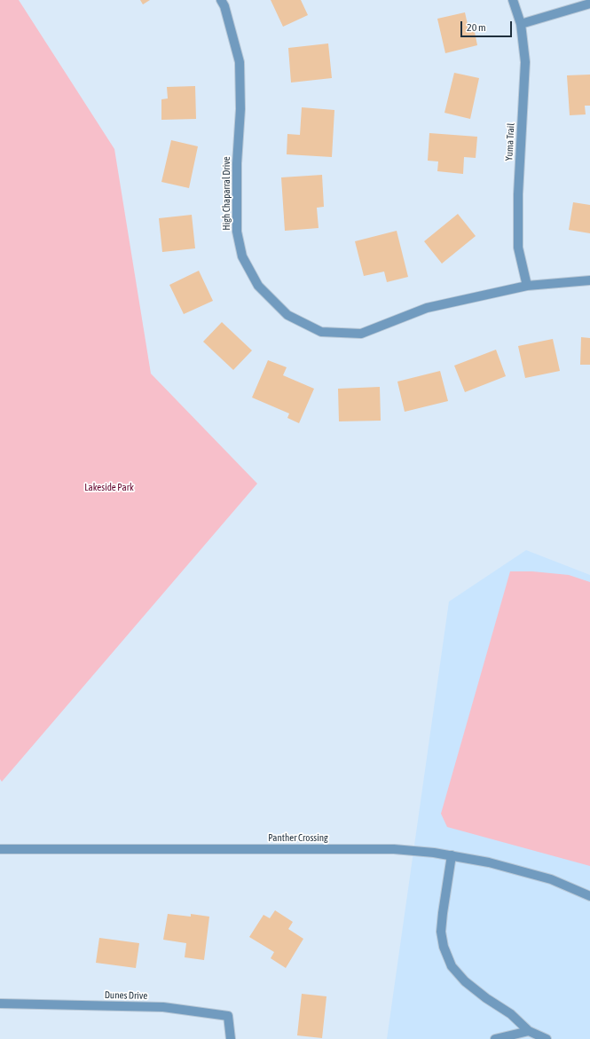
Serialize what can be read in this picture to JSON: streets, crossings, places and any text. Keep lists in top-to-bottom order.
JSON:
{
  "streets": {
    "street": [
      "Yuma Trail",
      "High Chaparral Drive",
      "Panther Crossing",
      "Dunes Drive"
    ]
  },
  "crossings": [
    ["Yuma Trail", "High Chaparral Drive"]
  ],
  "parks": ["Lakeside Park"],
  "scale_bar": "20 m"
}
